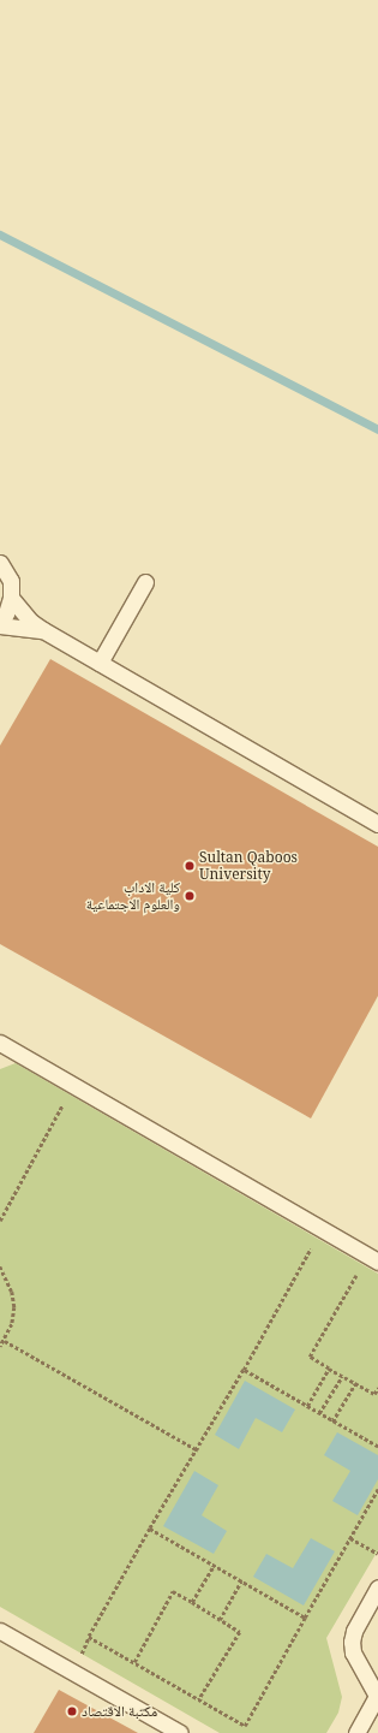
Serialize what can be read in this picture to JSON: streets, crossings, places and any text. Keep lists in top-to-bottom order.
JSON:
{
  "places": ["Sultan Qaboos University", "كلية الاداب والعلوم الاجتماعية", "مكتبة الاقتصاد"]
}
